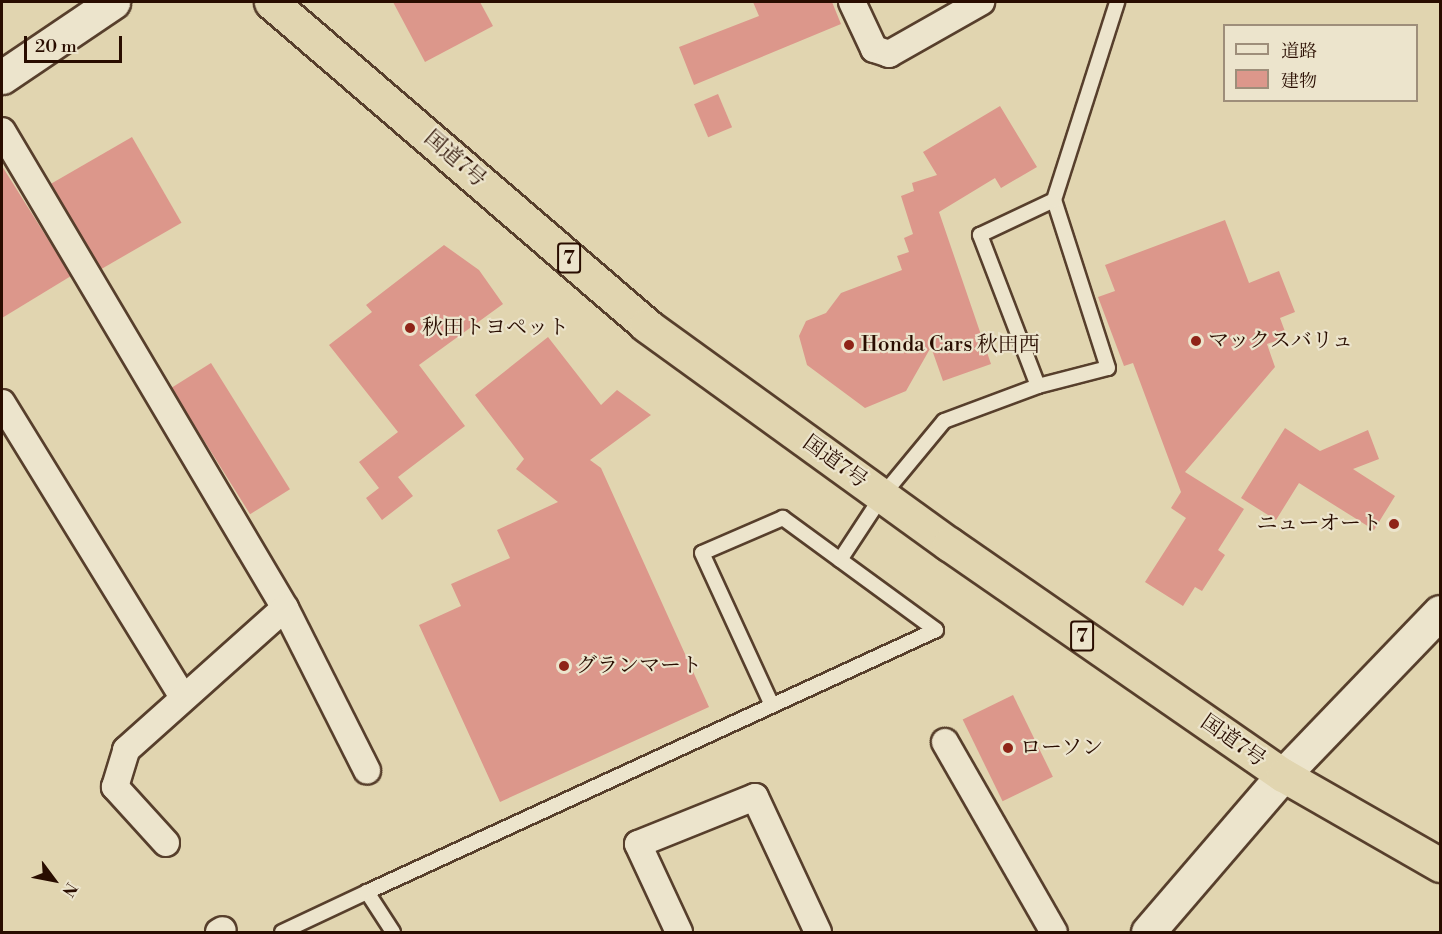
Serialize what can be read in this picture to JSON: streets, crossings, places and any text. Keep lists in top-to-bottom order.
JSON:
{
  "streets": {
    "highway": ["国道7号", "7"]
  },
  "places": [
    "秋田トヨペット",
    "マックスバリュ",
    "Honda Cars 秋田西",
    "ニューオート",
    "グランマート",
    "ローソン"
  ],
  "legend": ["道路", "建物"],
  "scale_bar": "20 m",
  "north": "bottom right"
}
